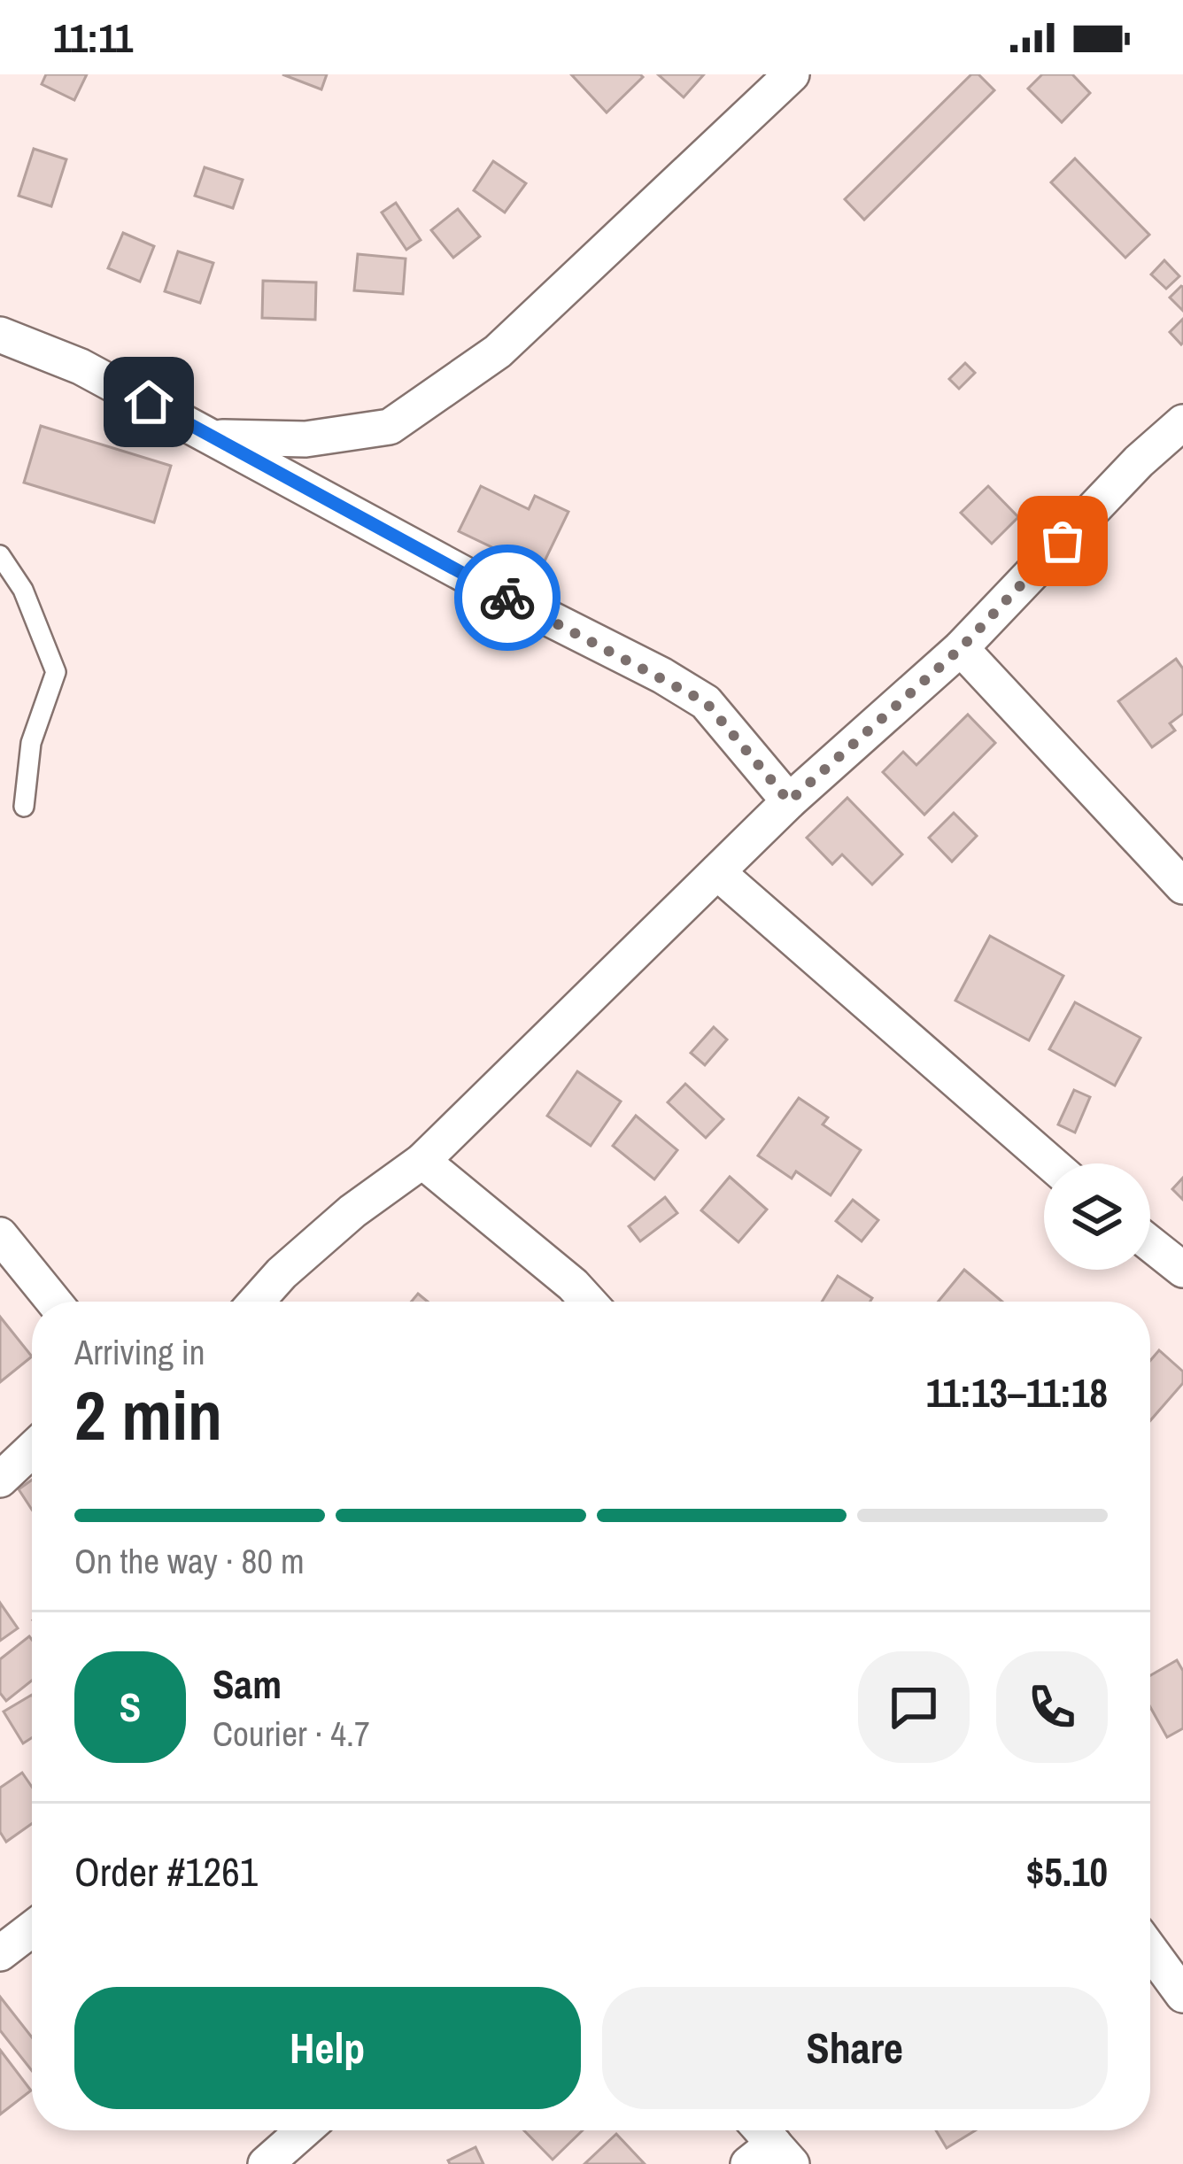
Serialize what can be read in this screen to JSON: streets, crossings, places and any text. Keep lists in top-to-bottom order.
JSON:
{
  "page": {
    "status": "11:11",
    "heading": ["2 min", "Arriving in", "11:13–11:18"],
    "panel": [
      "Sam",
      "Courier · 4.7",
      "Order #1261",
      "$5.10"
    ],
    "bar": "On the way · 80 m",
    "round": "S",
    "buttons": ["Help", "Share"]
  }
}
